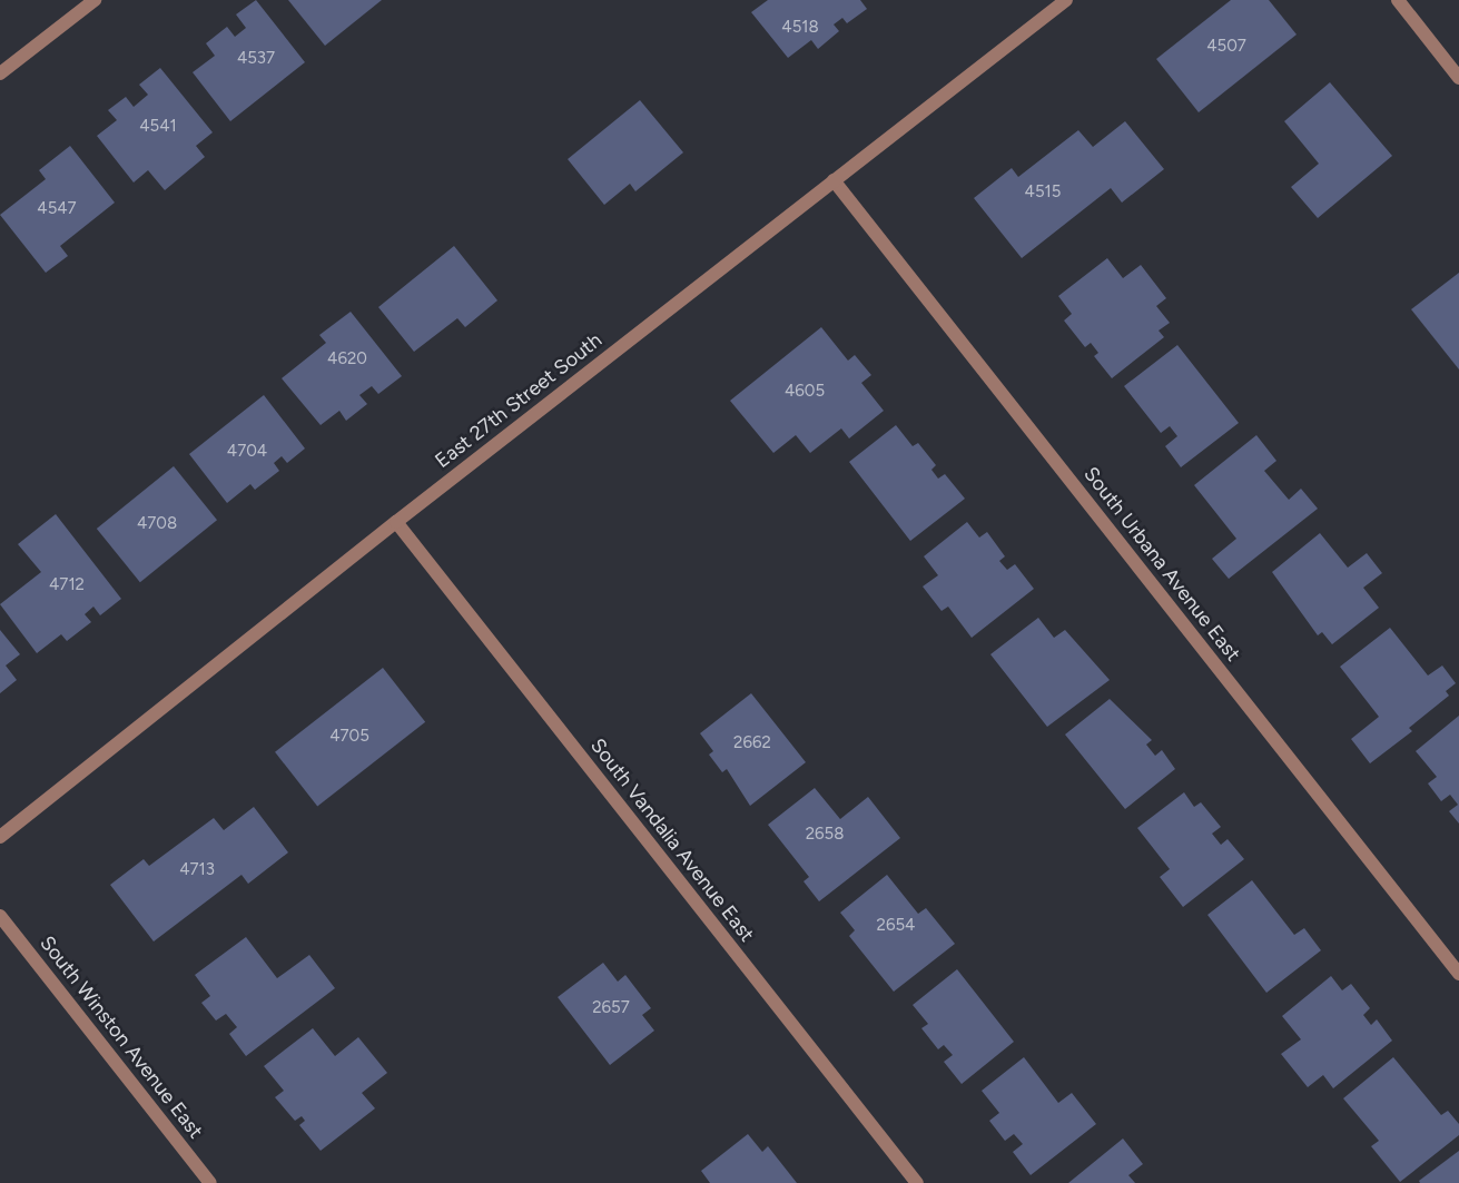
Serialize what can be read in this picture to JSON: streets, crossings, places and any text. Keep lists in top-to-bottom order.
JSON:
{
  "streets": {
    "street": [
      "East 27th Street South",
      "South Urbana Avenue East",
      "South Vandalia Avenue East",
      "South Winston Avenue East"
    ]
  },
  "crossings": [
    ["East 27th Street South", "South Urbana Avenue East"],
    ["East 27th Street South", "South Vandalia Avenue East"]
  ],
  "house_numbers": [
    "4518",
    "4507",
    "4537",
    "4541",
    "4515",
    "4547",
    "4620",
    "4605",
    "4704",
    "4708",
    "4712",
    "4705",
    "2662",
    "2658",
    "4713",
    "2654",
    "2657"
  ]
}
